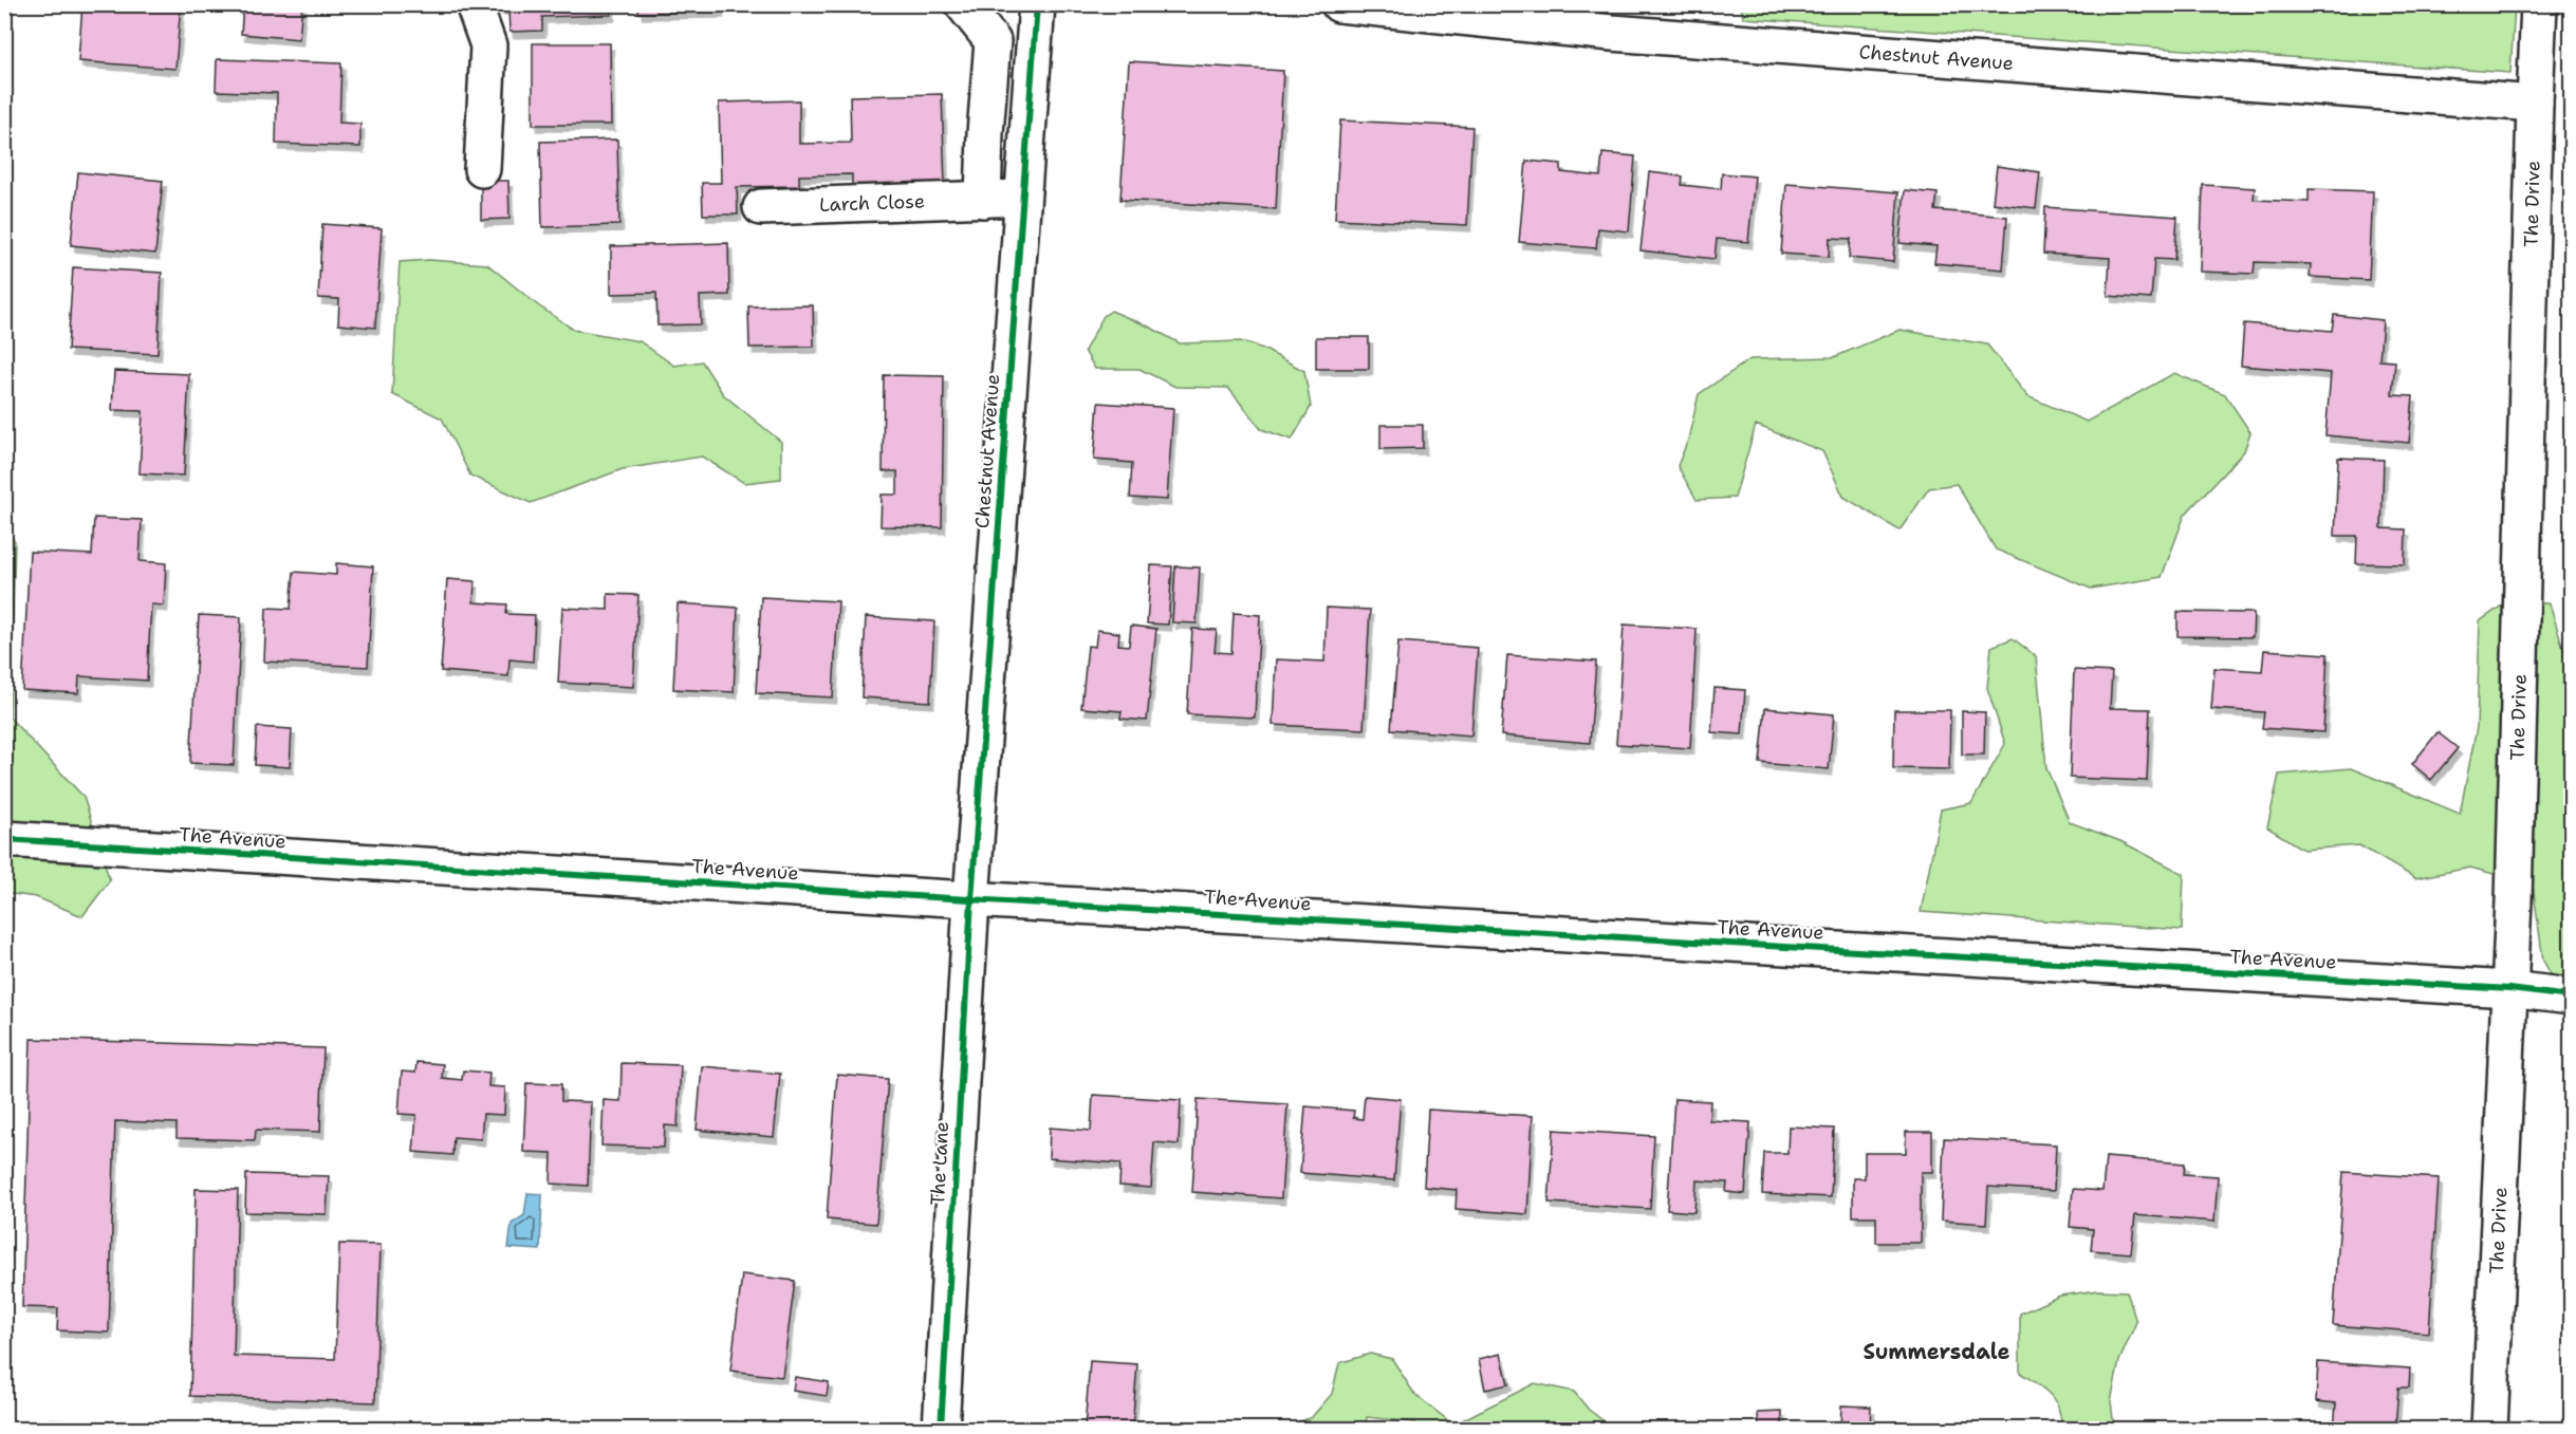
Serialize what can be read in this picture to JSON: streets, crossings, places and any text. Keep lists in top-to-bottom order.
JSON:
{
  "streets": {
    "street": [
      "Chestnut Avenue",
      "Larch Close",
      "The Drive",
      "The Avenue",
      "The Lane"
    ]
  },
  "crossings": [
    ["Chestnut Avenue", "Larch Close"],
    ["Chestnut Avenue", "The Drive"],
    ["Chestnut Avenue", "The Avenue"],
    ["Chestnut Avenue", "The Lane"],
    ["The Drive", "The Avenue"],
    ["The Avenue", "The Lane"]
  ],
  "districts": ["Summersdale"]
}
